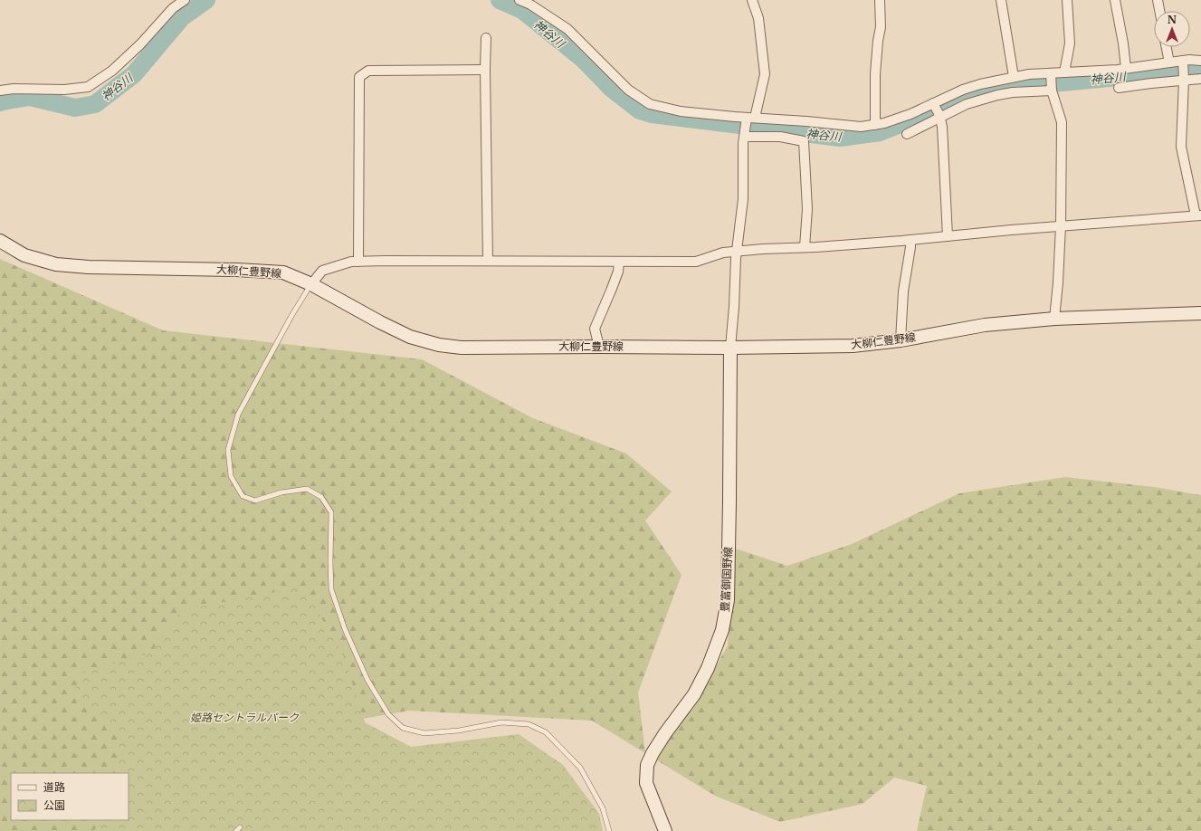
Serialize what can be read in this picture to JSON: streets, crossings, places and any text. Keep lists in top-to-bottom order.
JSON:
{
  "streets": {
    "main road": ["大柳仁豊野線", "豊富御国野線"]
  },
  "crossings": [
    ["大柳仁豊野線", "豊富御国野線"]
  ],
  "water": ["神谷川"],
  "parks": ["姫路セントラルパーク"],
  "legend": ["道路", "公園"],
  "north": "top"
}
